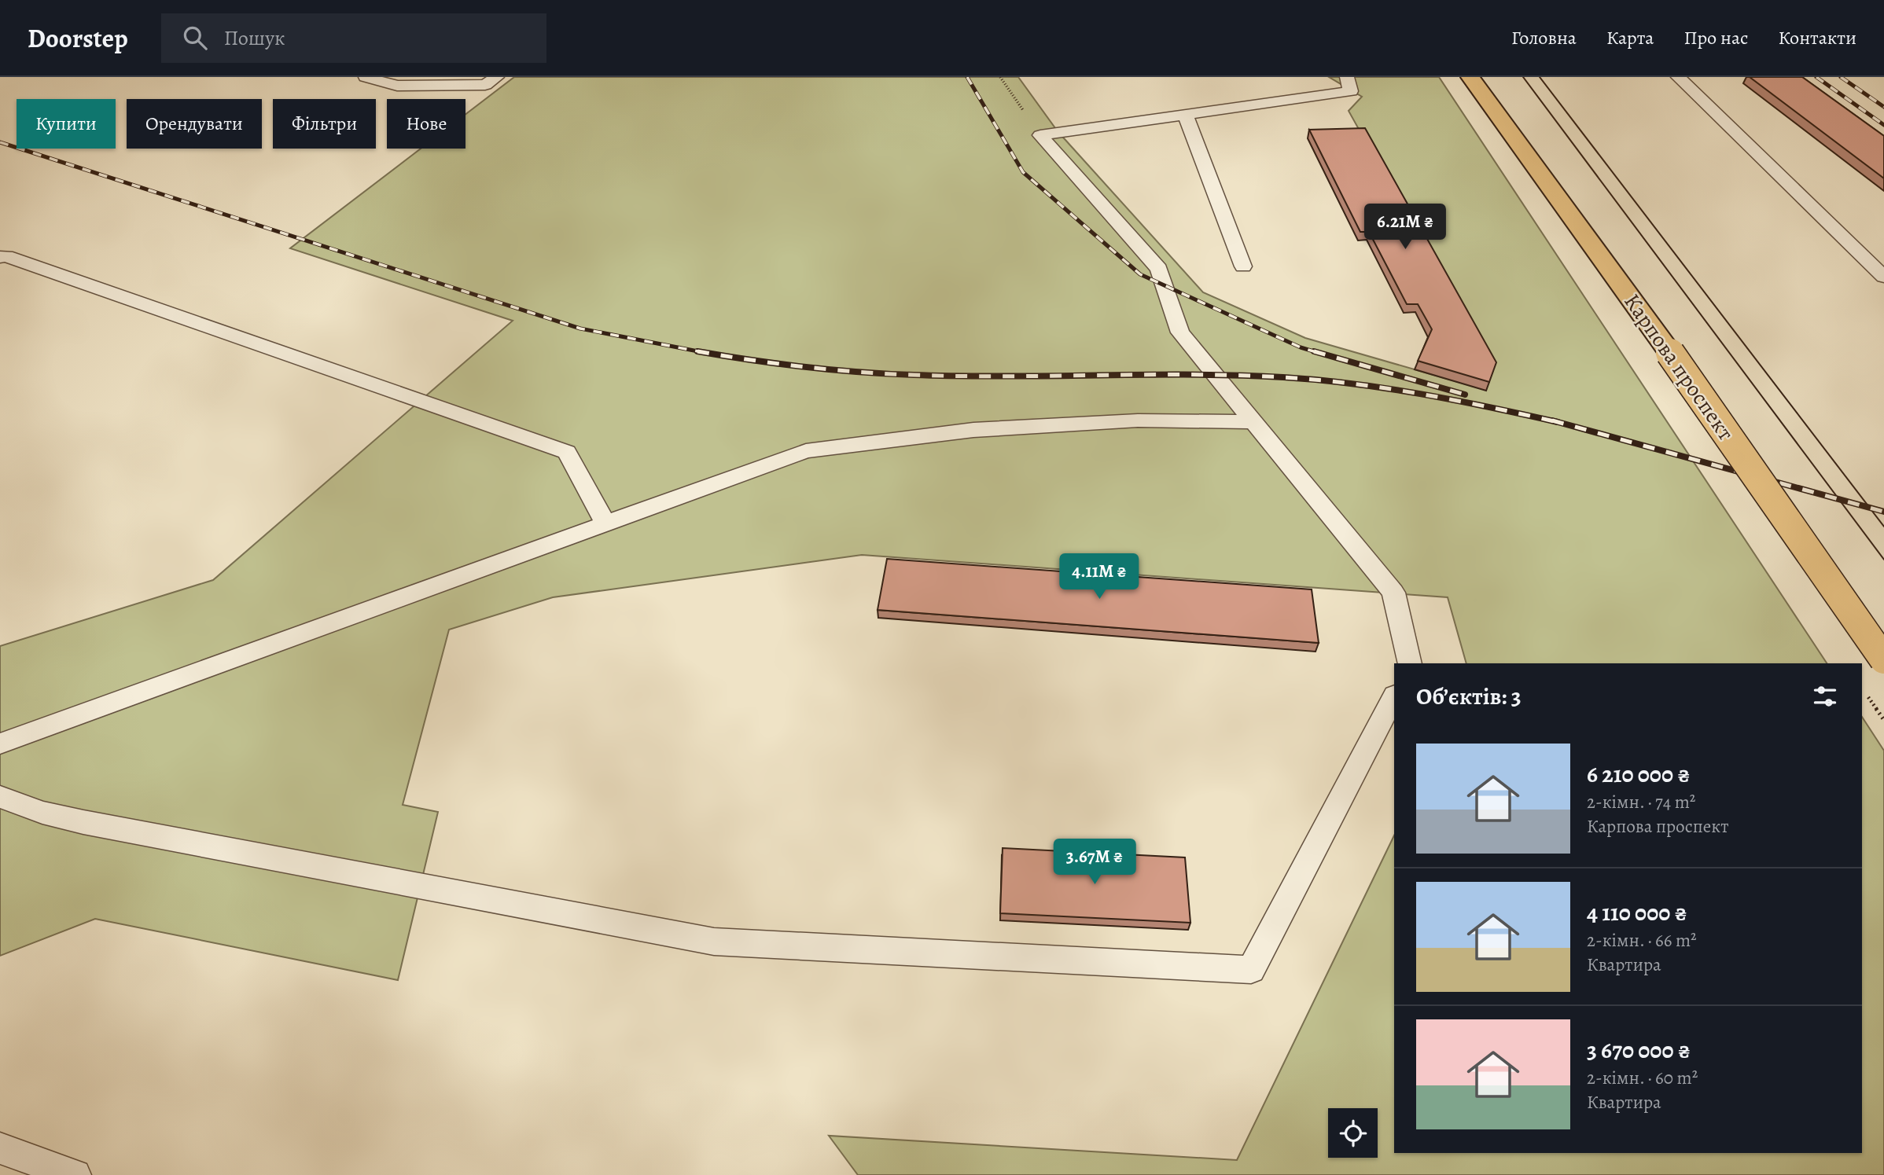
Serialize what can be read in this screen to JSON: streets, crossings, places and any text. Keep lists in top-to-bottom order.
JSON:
{
  "streets": {
    "main road": ["Карпова проспект"]
  },
  "page": {
    "header": "Doorstep",
    "search": "Пошук",
    "nav": [
      "Головна",
      "Карта",
      "Про нас",
      "Контакти"
    ],
    "chip": [
      "Купити",
      "Орендувати",
      "Фільтри",
      "Нове"
    ],
    "price": ["6.21M ₴", "4.11M ₴", "3.67M ₴"],
    "heading": "Об’єктів: 3",
    "list": [
      {
        "name": "6 210 000 ₴",
        "note": "2-кімн. · 74 m² · Карпова проспект"
      },
      {
        "name": "4 110 000 ₴",
        "note": "2-кімн. · 66 m² · Квартира"
      },
      {
        "name": "3 670 000 ₴",
        "note": "2-кімн. · 60 m² · Квартира"
      }
    ]
  }
}
